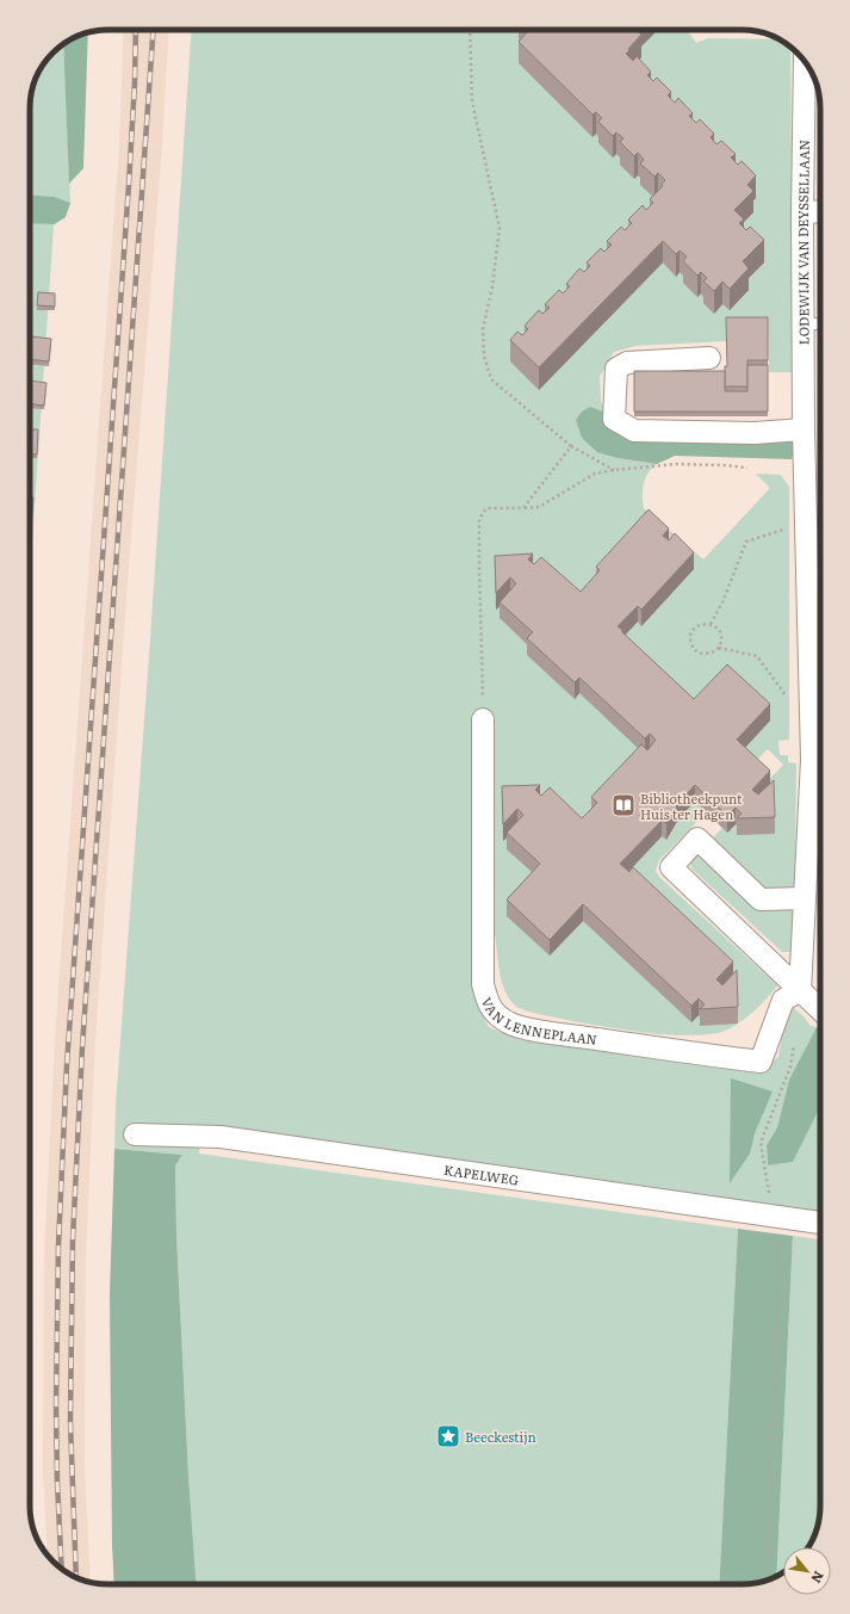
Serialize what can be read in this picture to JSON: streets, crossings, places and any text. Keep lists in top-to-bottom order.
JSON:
{
  "streets": {
    "street": ["LODEWIJK VAN DEYSSELLAAN", "VAN LENNEPLAAN", "KAPELWEG"]
  },
  "crossings": [
    ["LODEWIJK VAN DEYSSELLAAN", "VAN LENNEPLAAN"]
  ],
  "places": {
    "library": ["Bibliotheekpunt Huis ter Hagen"],
    "place": ["Beeckestijn"]
  },
  "north": "bottom right"
}
